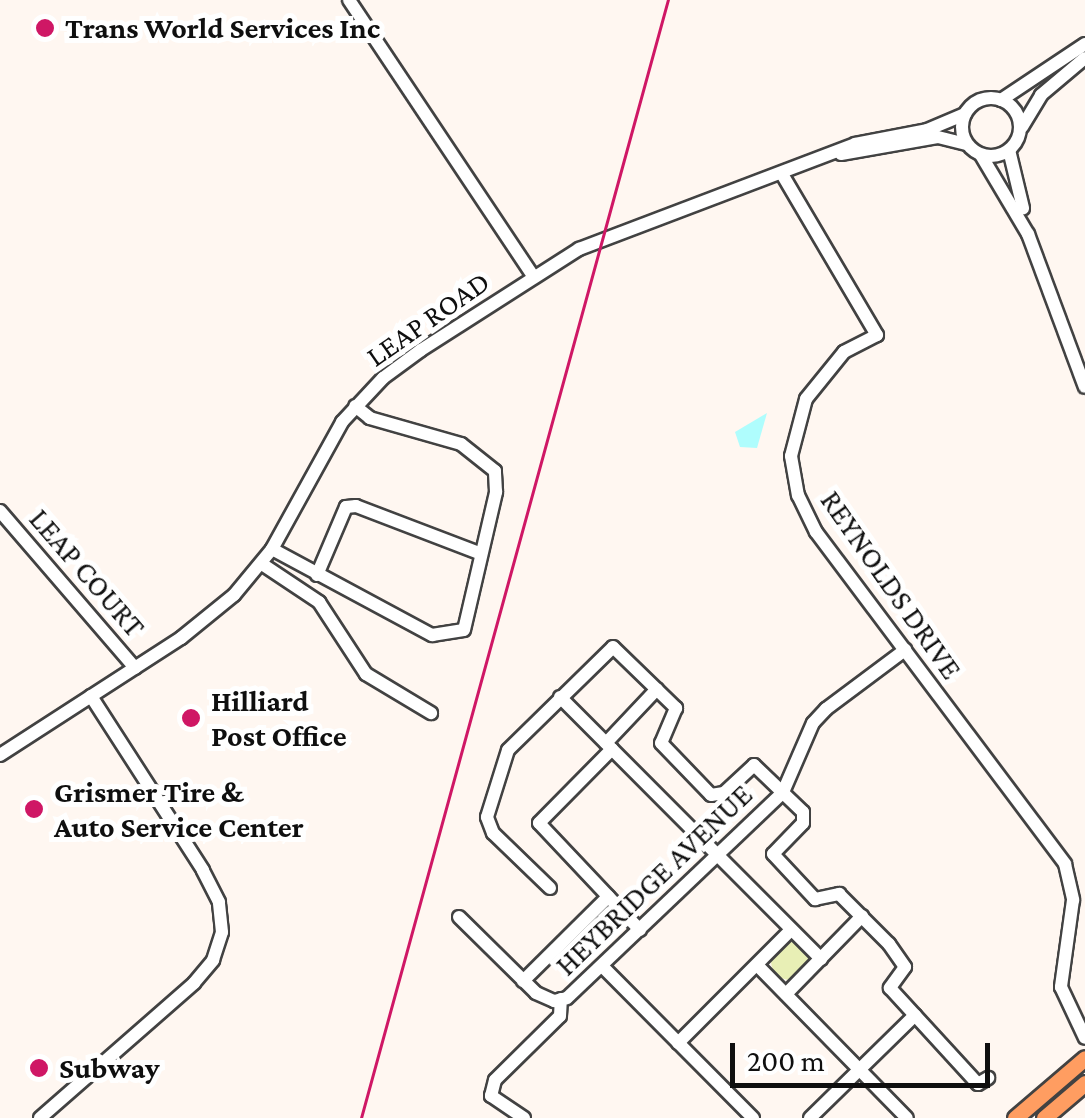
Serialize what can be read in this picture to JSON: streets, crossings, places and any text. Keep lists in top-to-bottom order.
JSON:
{
  "streets": {
    "street": [
      "LEAP ROAD",
      "LEAP COURT",
      "REYNOLDS DRIVE",
      "HEYBRIDGE AVENUE"
    ]
  },
  "crossings": [
    ["LEAP ROAD", "LEAP COURT"],
    ["LEAP ROAD", "REYNOLDS DRIVE"],
    ["REYNOLDS DRIVE", "HEYBRIDGE AVENUE"]
  ],
  "places": [
    "Trans World Services Inc",
    "Hilliard Post Office",
    "Grismer Tire & Auto Service Center",
    "Subway"
  ],
  "scale_bar": "200 m"
}
